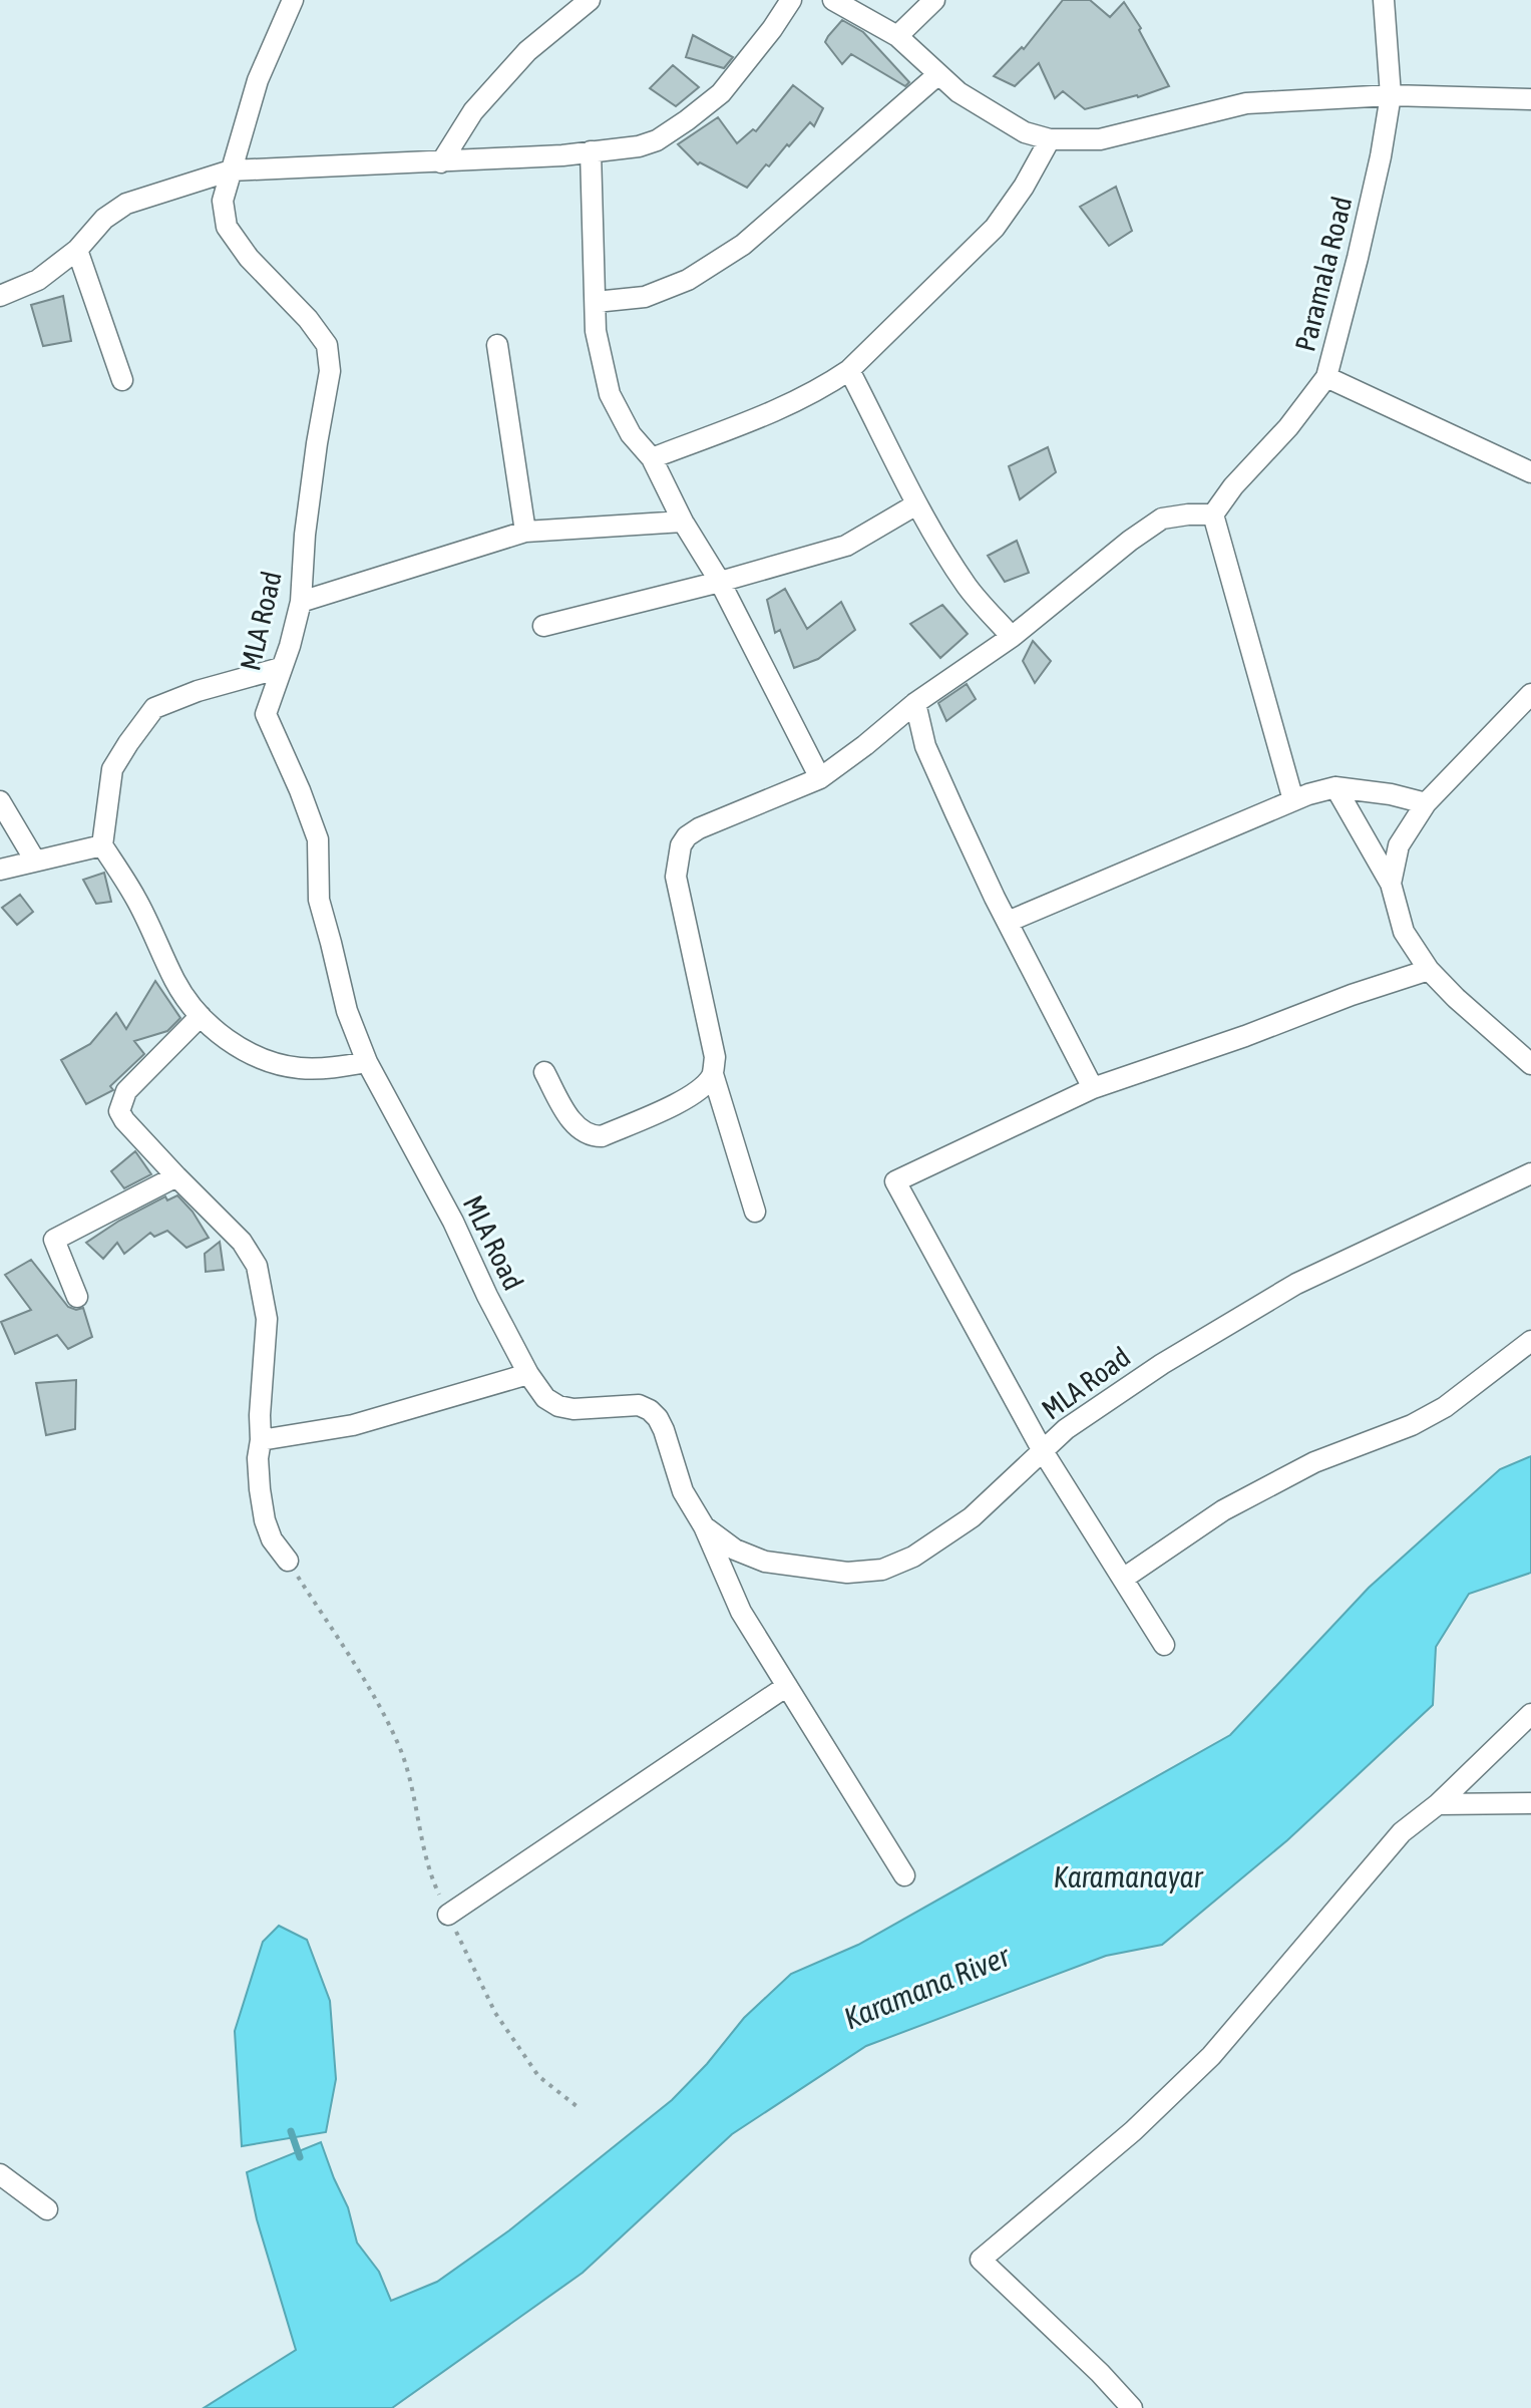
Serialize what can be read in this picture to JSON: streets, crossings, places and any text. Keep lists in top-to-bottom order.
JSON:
{
  "streets": {
    "street": ["Paramala Road", "MLA Road"]
  },
  "water": ["Karamanayar", "Karamana River"]
}
